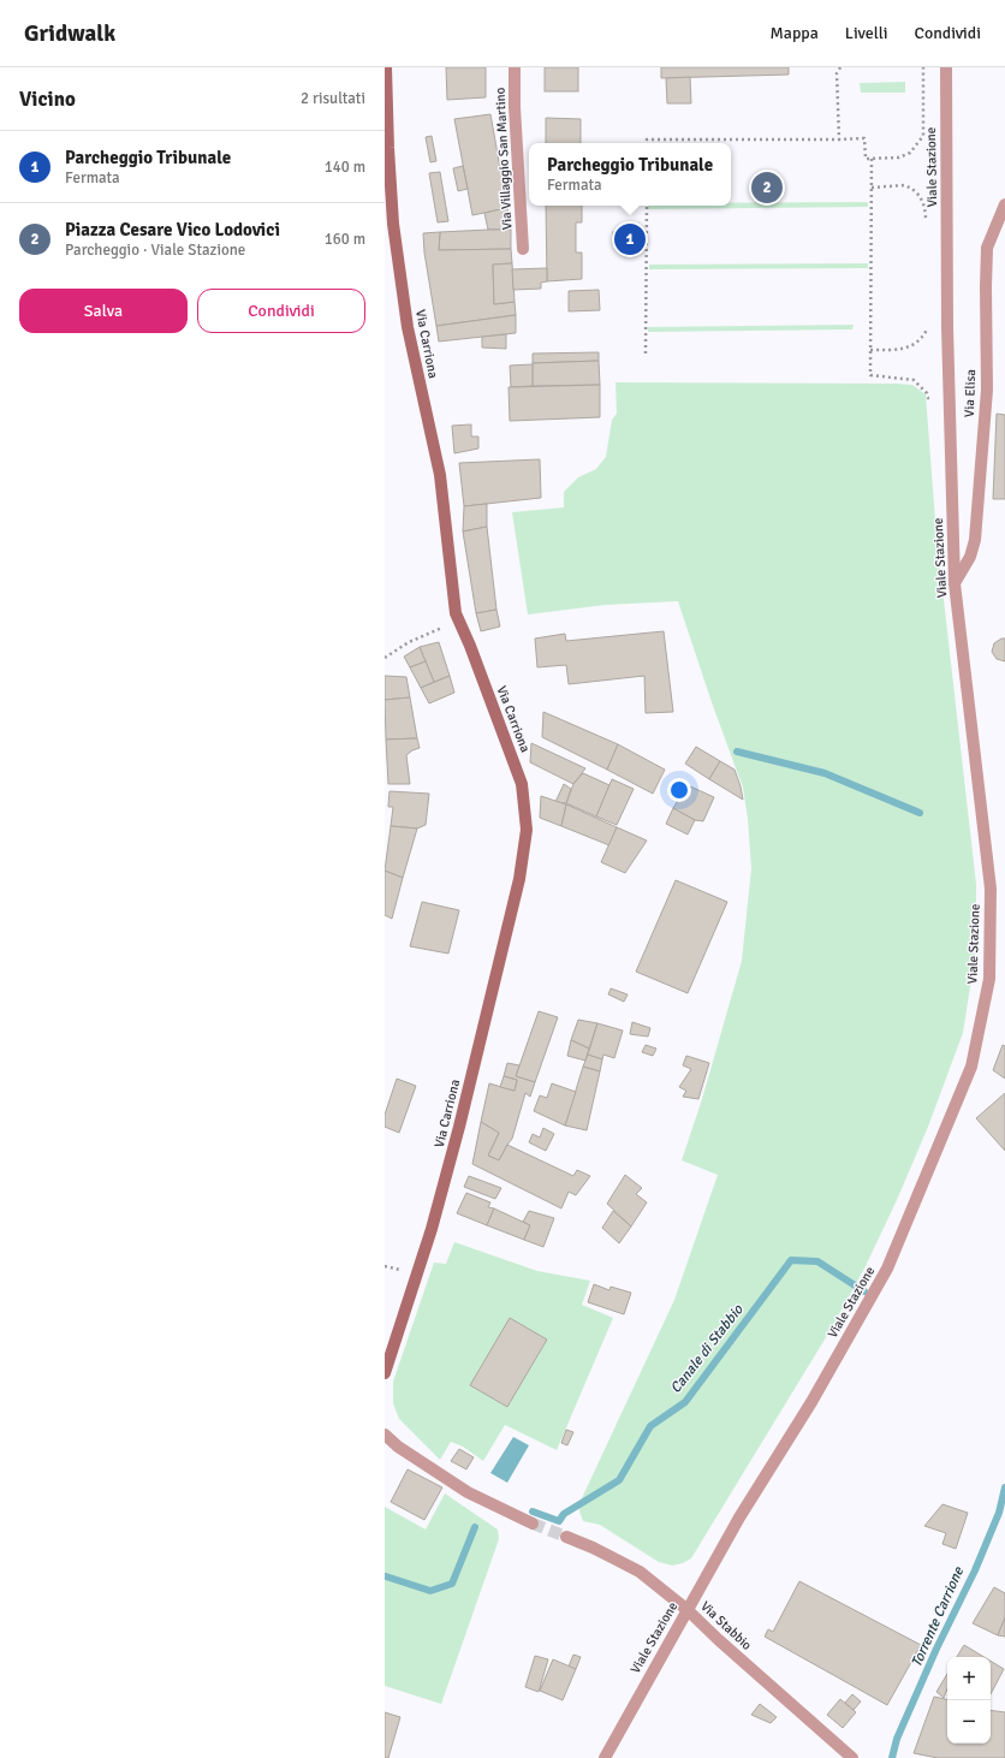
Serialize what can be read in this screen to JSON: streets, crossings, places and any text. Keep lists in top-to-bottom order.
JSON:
{
  "streets": {
    "main road": ["Via Carriona"],
    "street": [
      "Via Villaggio San Martino",
      "Viale Stazione",
      "Via Elisa",
      "Via Stabbio"
    ]
  },
  "crossings": [
    ["Viale Stazione", "Via Elisa"],
    ["Viale Stazione", "Via Stabbio"]
  ],
  "water": ["Canale di Stabbio", "Torrente Carrione"],
  "page": {
    "header": "Gridwalk",
    "nav": ["Mappa", "Livelli", "Condividi"],
    "heading": ["Vicino", "2 risultati"],
    "list": [
      {
        "mark": "1",
        "name": "Parcheggio Tribunale",
        "note": "Fermata",
        "value": "140 m"
      },
      {
        "mark": "2",
        "name": "Piazza Cesare Vico Lodovici",
        "note": "Parcheggio · Viale Stazione",
        "value": "160 m"
      }
    ],
    "popup": ["Parcheggio Tribunale", "Fermata"],
    "pins": ["2", "1"],
    "buttons": ["Salva", "Condividi"],
    "map_buttons": ["+", "−"]
  }
}
